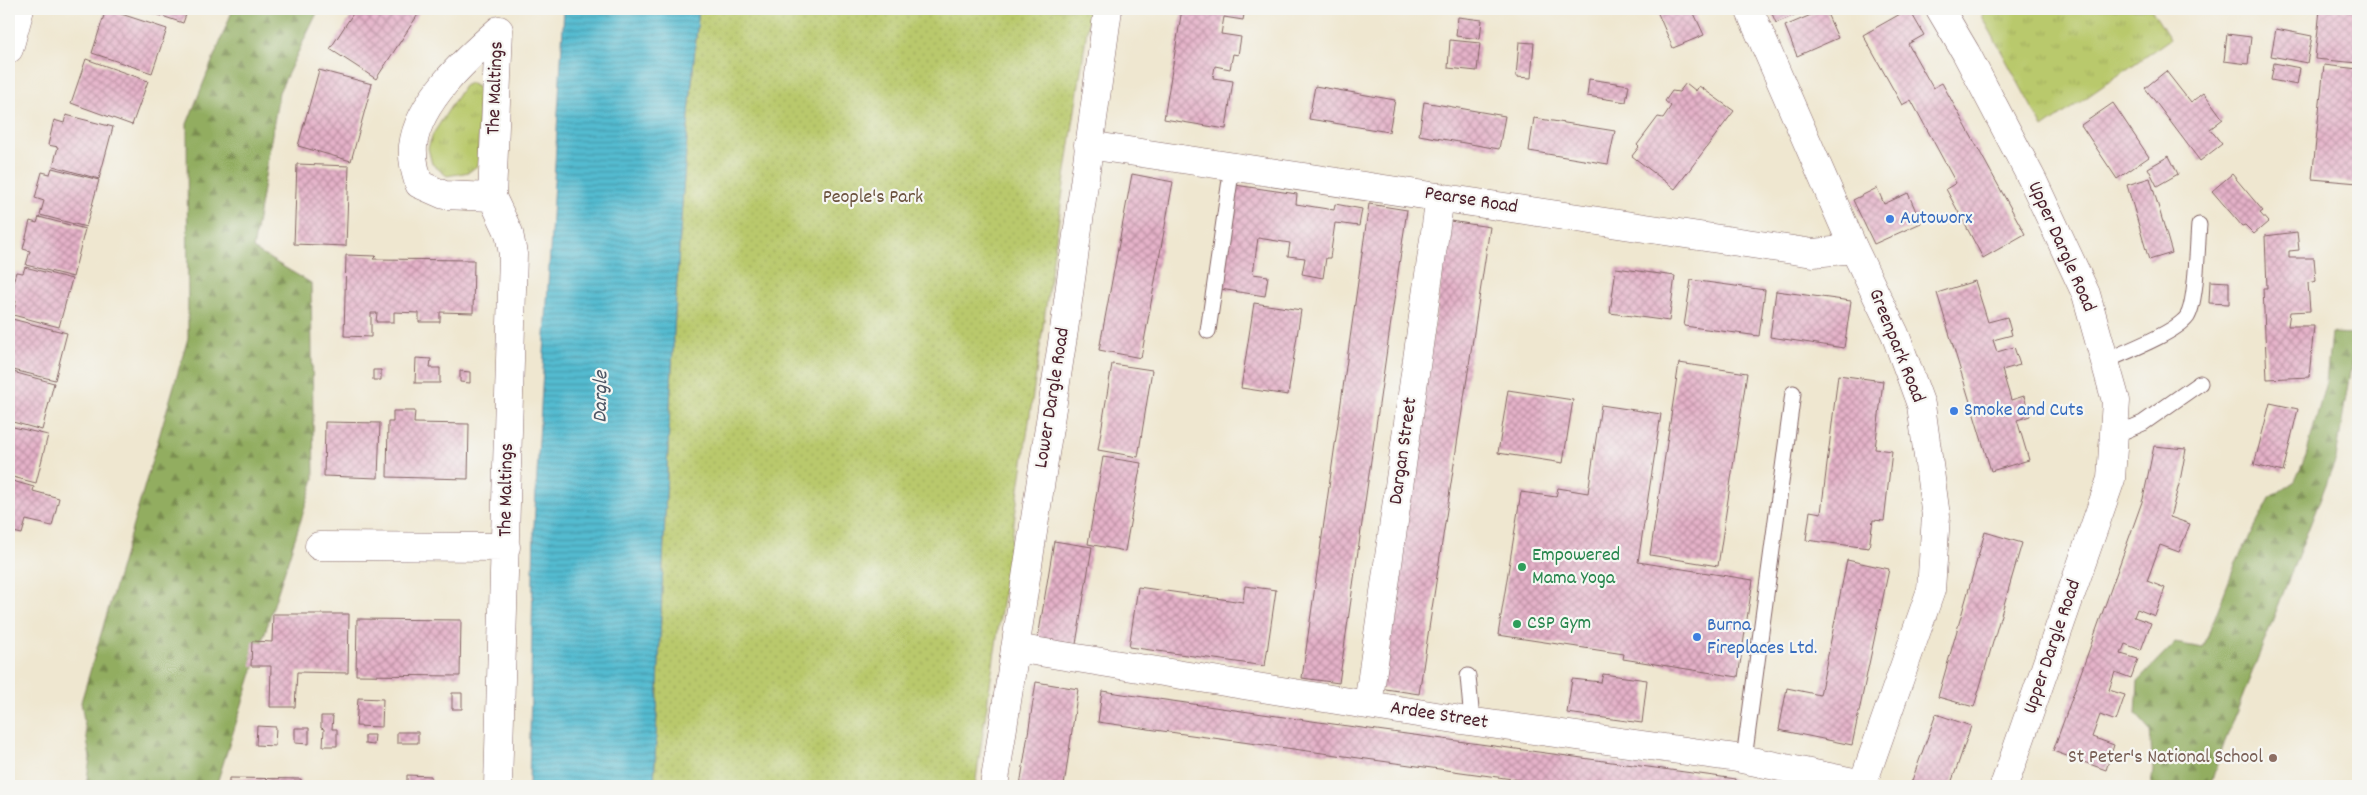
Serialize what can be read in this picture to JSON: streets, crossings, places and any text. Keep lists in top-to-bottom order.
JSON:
{
  "streets": {
    "street": [
      "The Maltings",
      "Pearse Road",
      "Upper Dargle Road",
      "Greenpark Road",
      "Lower Dargle Road",
      "Dargan Street",
      "Ardee Street"
    ]
  },
  "crossings": [
    ["Pearse Road", "Greenpark Road"],
    ["Pearse Road", "Lower Dargle Road"],
    ["Pearse Road", "Dargan Street"],
    ["Greenpark Road", "Ardee Street"],
    ["Lower Dargle Road", "Ardee Street"],
    ["Dargan Street", "Ardee Street"]
  ],
  "water": ["Dargle"],
  "parks": ["People's Park"],
  "places": [
    "Autoworx",
    "Smoke and Cuts",
    "Empowered Mama Yoga",
    "CSP Gym",
    "Burna Fireplaces Ltd.",
    "St Peter's National School"
  ]
}
